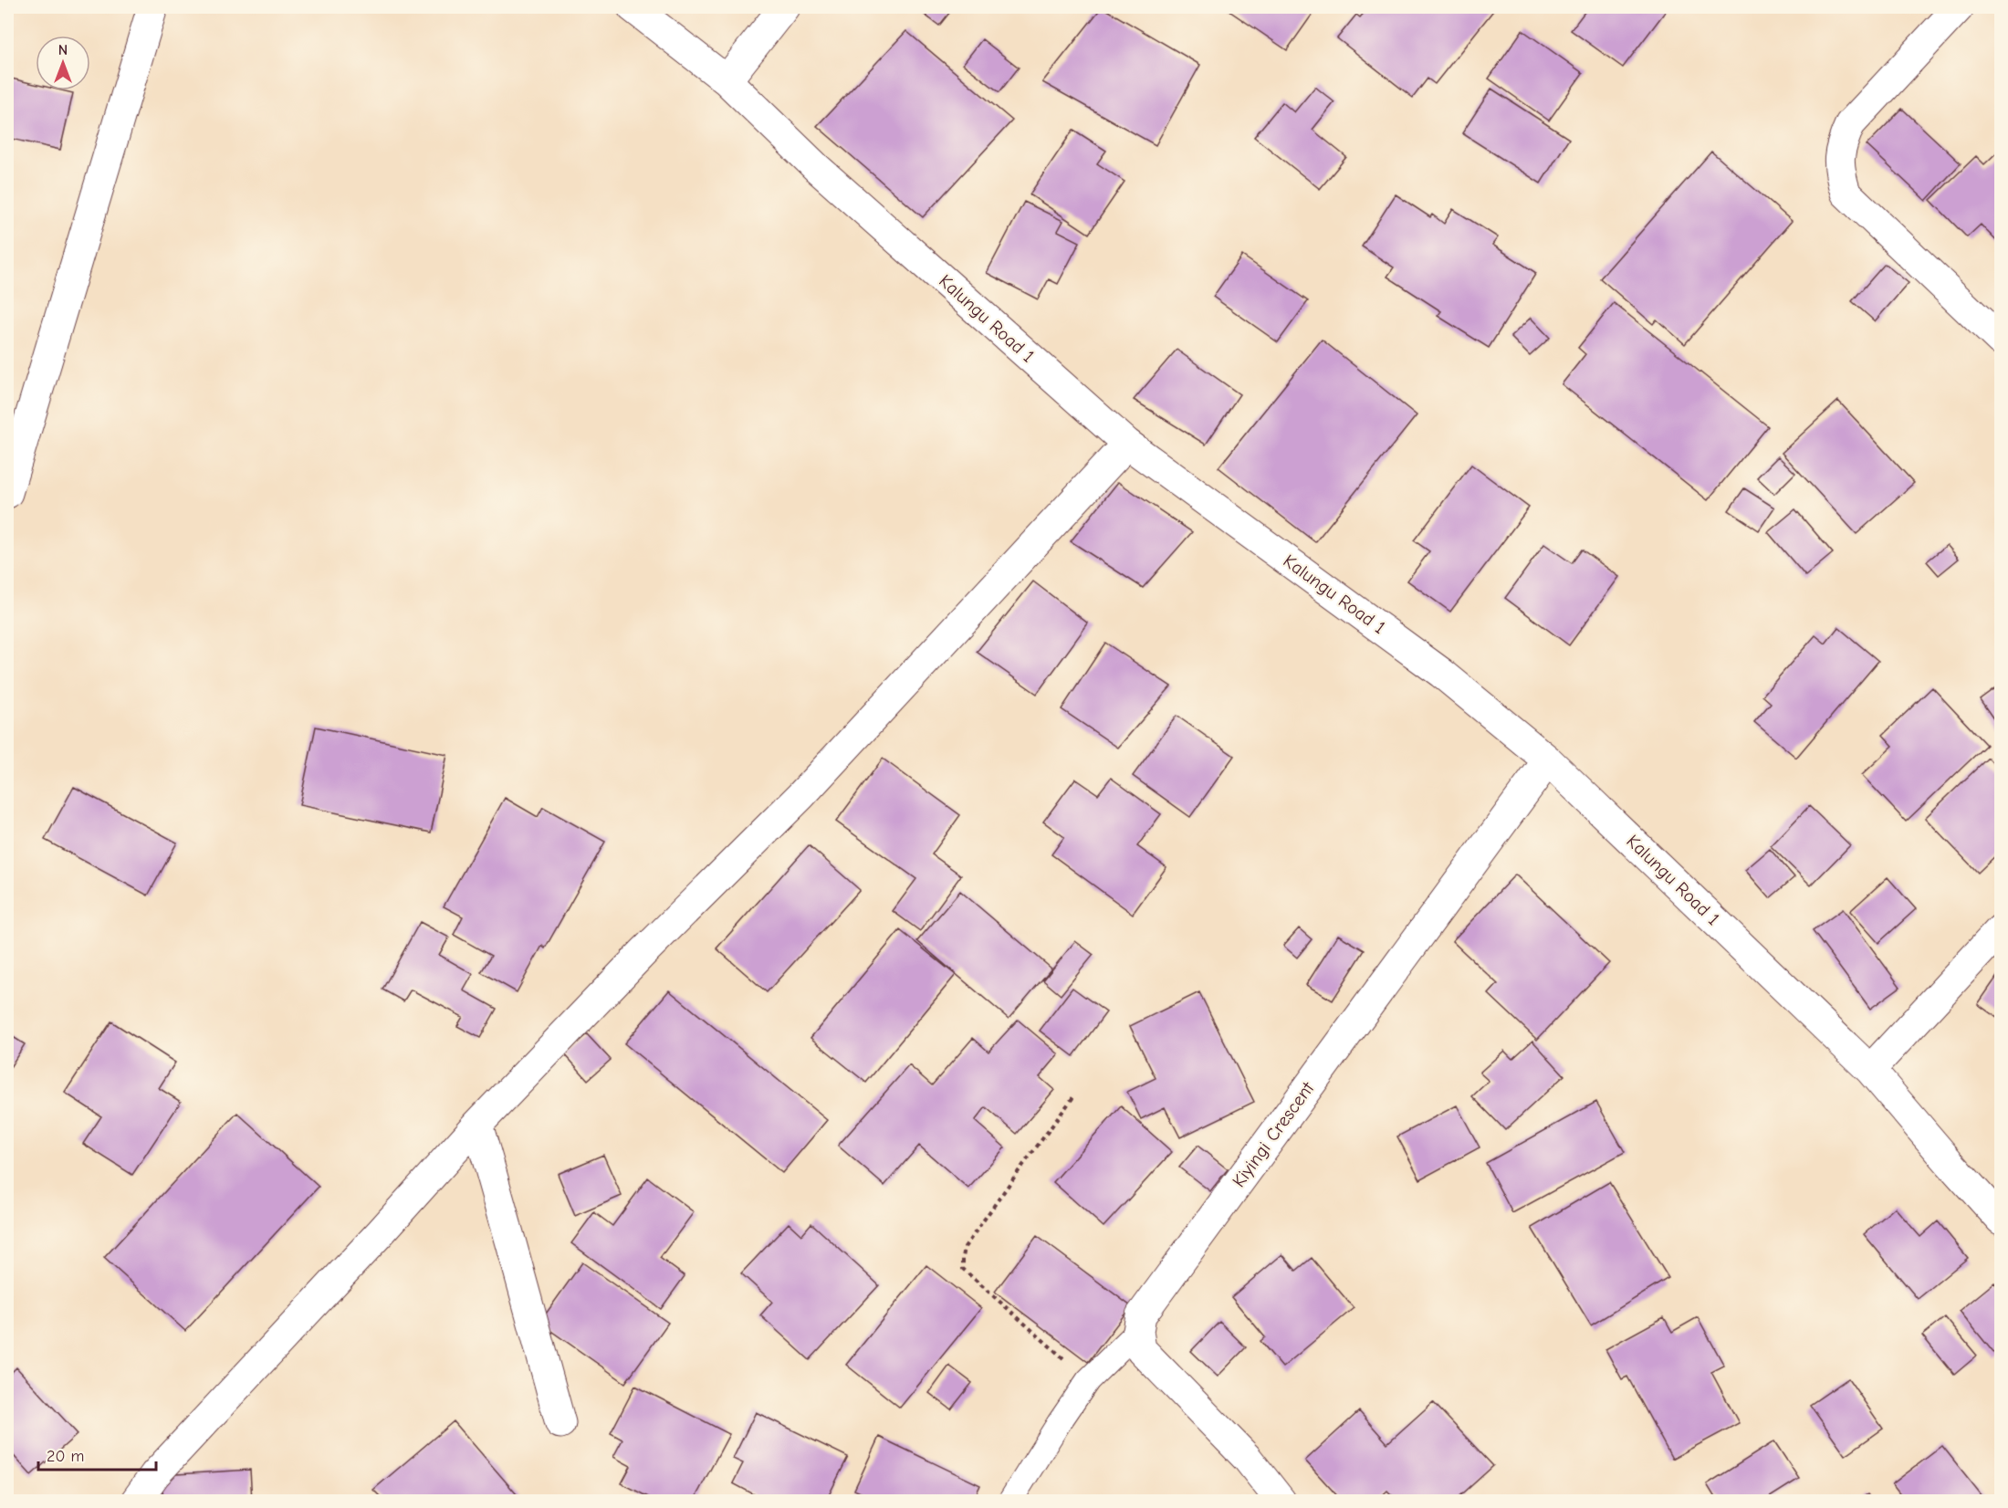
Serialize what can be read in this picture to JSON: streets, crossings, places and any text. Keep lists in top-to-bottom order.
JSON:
{
  "streets": {
    "street": ["Kalungu Road 1", "Kiyingi Crescent"]
  },
  "crossings": [
    ["Kalungu Road 1", "Kiyingi Crescent"]
  ],
  "scale_bar": "20 m",
  "north": "top"
}
